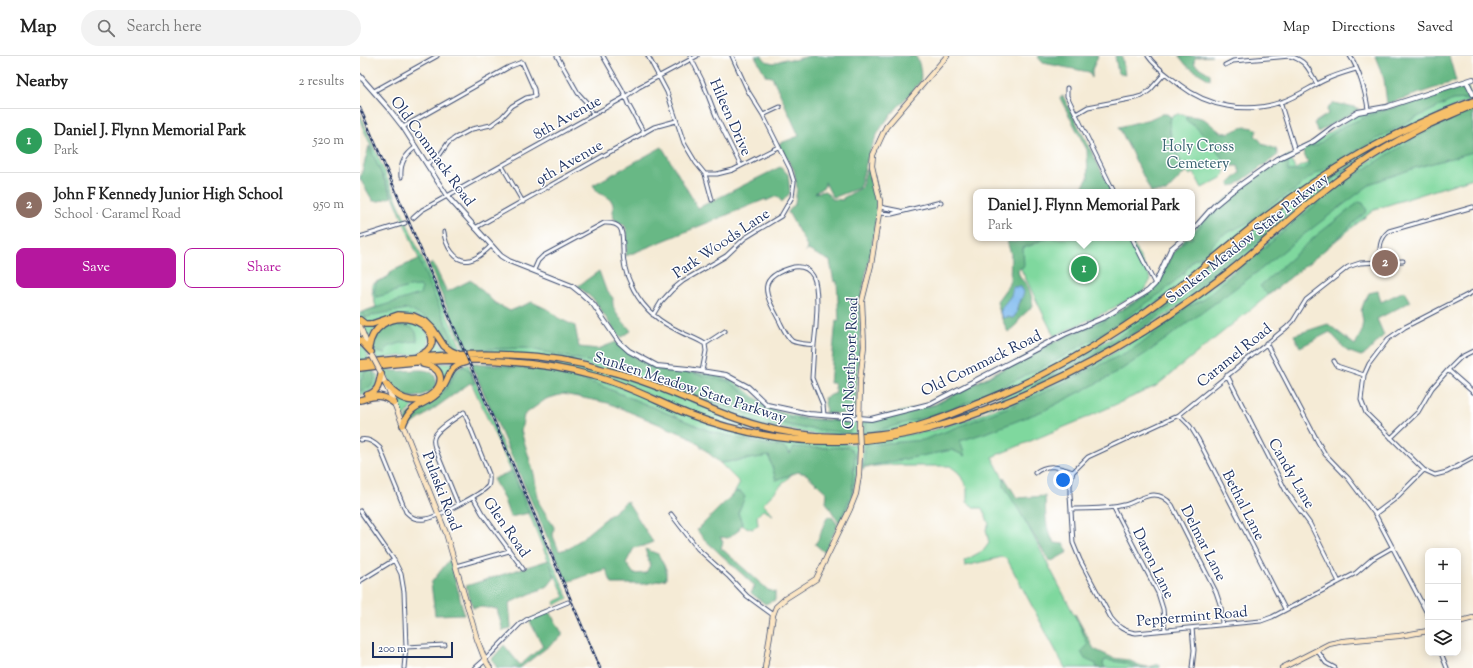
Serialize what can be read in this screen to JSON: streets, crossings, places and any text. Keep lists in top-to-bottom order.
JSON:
{
  "streets": {
    "highway": ["Sunken Meadow State Parkway"],
    "main road": ["Old Northport Road", "Pulaski Road"],
    "street": [
      "8th Avenue",
      "Hileen Drive",
      "Old Commack Road",
      "9th Avenue",
      "Park Woods Lane",
      "Caramel Road",
      "Candy Lane",
      "Bethal Lane",
      "Glen Road",
      "Delmar Lane",
      "Daron Lane",
      "Peppermint Road"
    ]
  },
  "crossings": [
    ["8th Avenue", "Hileen Drive"],
    ["8th Avenue", "Old Commack Road"],
    ["Old Commack Road", "9th Avenue"],
    ["Old Commack Road", "Old Northport Road"],
    ["Caramel Road", "Candy Lane"],
    ["Caramel Road", "Bethal Lane"],
    ["Caramel Road", "Peppermint Road"],
    ["Candy Lane", "Peppermint Road"],
    ["Bethal Lane", "Peppermint Road"],
    ["Delmar Lane", "Daron Lane"],
    ["Delmar Lane", "Peppermint Road"],
    ["Daron Lane", "Peppermint Road"]
  ],
  "parks": ["Holy Cross Cemetery"],
  "scale_bar": "200 m",
  "page": {
    "header": "Map",
    "search": "Search here",
    "nav": ["Map", "Directions", "Saved"],
    "heading": ["Nearby", "2 results"],
    "list": [
      {
        "mark": "1",
        "name": "Daniel J. Flynn Memorial Park",
        "note": "Park",
        "value": "520 m"
      },
      {
        "mark": "2",
        "name": "John F Kennedy Junior High School",
        "note": "School · Caramel Road",
        "value": "950 m"
      }
    ],
    "popup": ["Daniel J. Flynn Memorial Park", "Park"],
    "buttons": ["Save", "Share"],
    "pins": ["2", "1"],
    "map_buttons": ["+", "−"],
    "scale": "200 m"
  }
}
